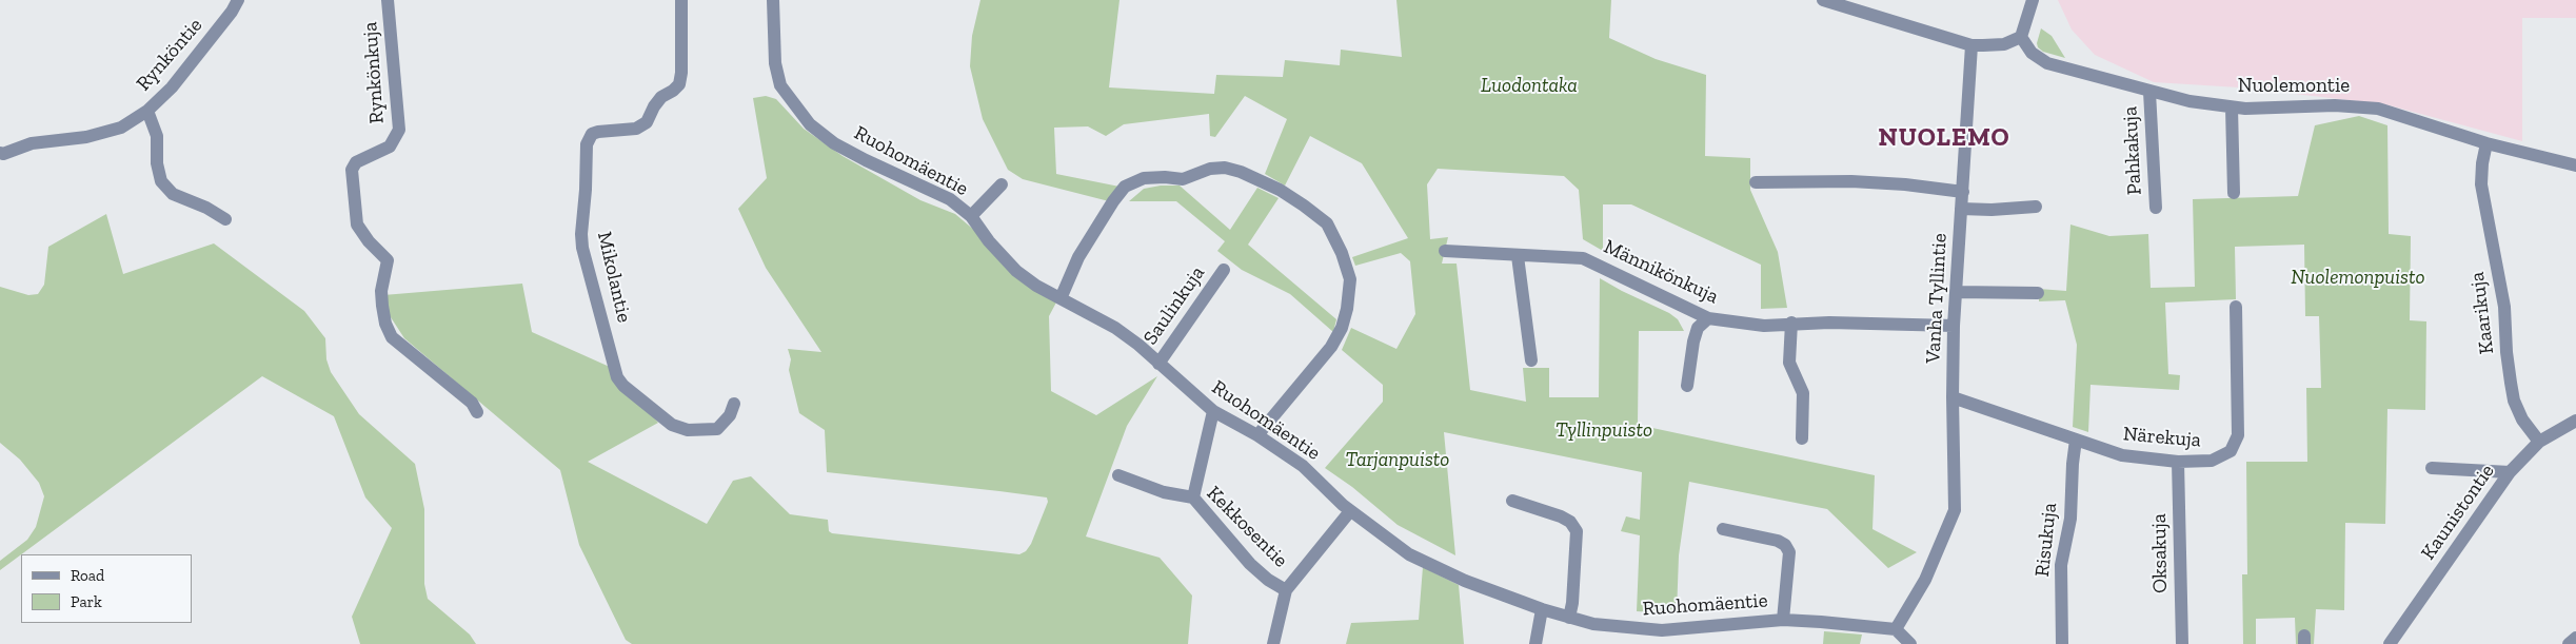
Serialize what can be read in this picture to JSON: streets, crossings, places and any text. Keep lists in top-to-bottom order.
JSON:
{
  "streets": {
    "street": [
      "Rynköntie",
      "Rynkönkuja",
      "Nuolemontie",
      "Pahkakuja",
      "Ruohomäentie",
      "Männikönkuja",
      "Mikolantie",
      "Vanha Tyllintie",
      "Saulinkuja",
      "Kaarikuja",
      "Närekuja",
      "Kaunistontie",
      "Kekkosentie",
      "Risukuja",
      "Oksakuja"
    ]
  },
  "crossings": [
    ["Nuolemontie", "Pahkakuja"],
    ["Nuolemontie", "Kaarikuja"],
    ["Ruohomäentie", "Vanha Tyllintie"],
    ["Ruohomäentie", "Saulinkuja"],
    ["Männikönkuja", "Vanha Tyllintie"],
    ["Vanha Tyllintie", "Närekuja"],
    ["Kaarikuja", "Kaunistontie"],
    ["Närekuja", "Risukuja"],
    ["Närekuja", "Oksakuja"]
  ],
  "districts": ["NUOLEMO"],
  "parks": [
    "Luodontaka",
    "Nuolemonpuisto",
    "Tyllinpuisto",
    "Tarjanpuisto"
  ],
  "legend": ["Road", "Park"]
}
